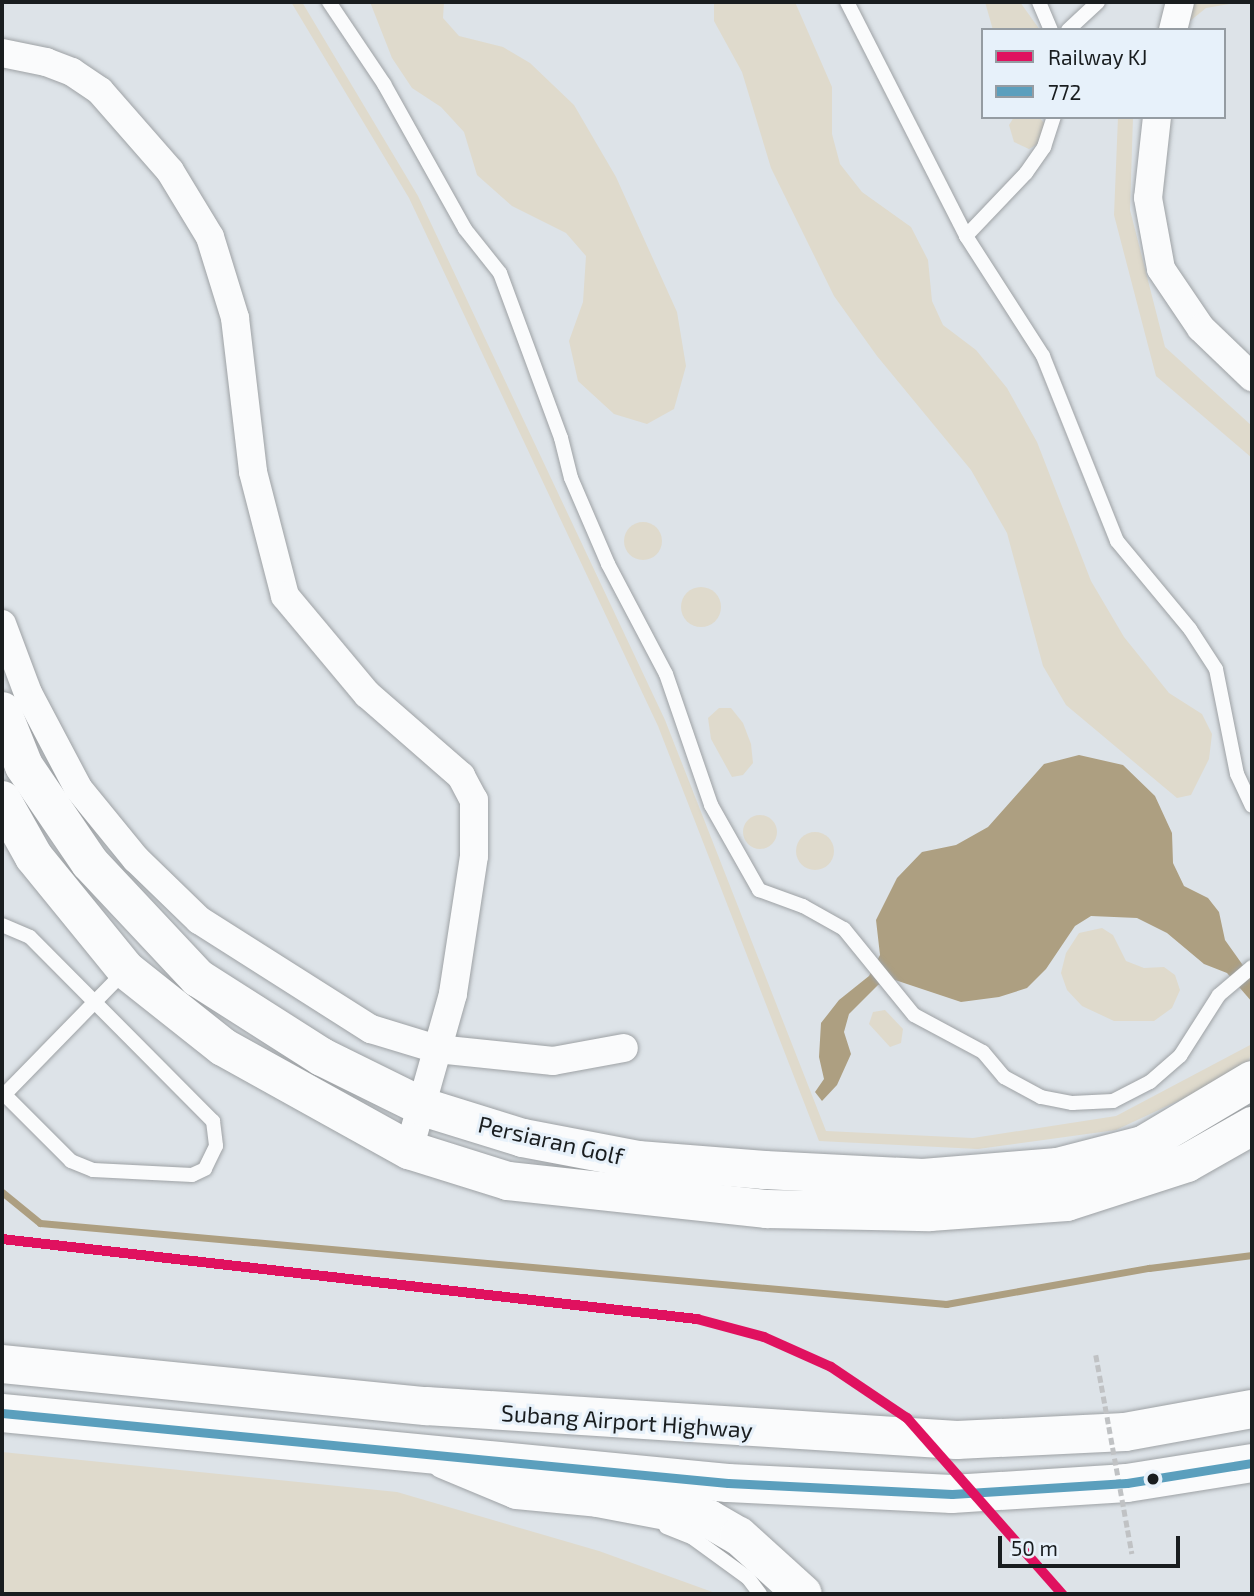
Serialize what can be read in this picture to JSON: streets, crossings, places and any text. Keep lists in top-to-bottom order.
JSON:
{
  "streets": {
    "street": ["Persiaran Golf", "Subang Airport Highway"]
  },
  "lines": ["rail line KJ", "transit line 772"],
  "legend": ["Railway KJ", "772"],
  "scale_bar": "50 m"
}
